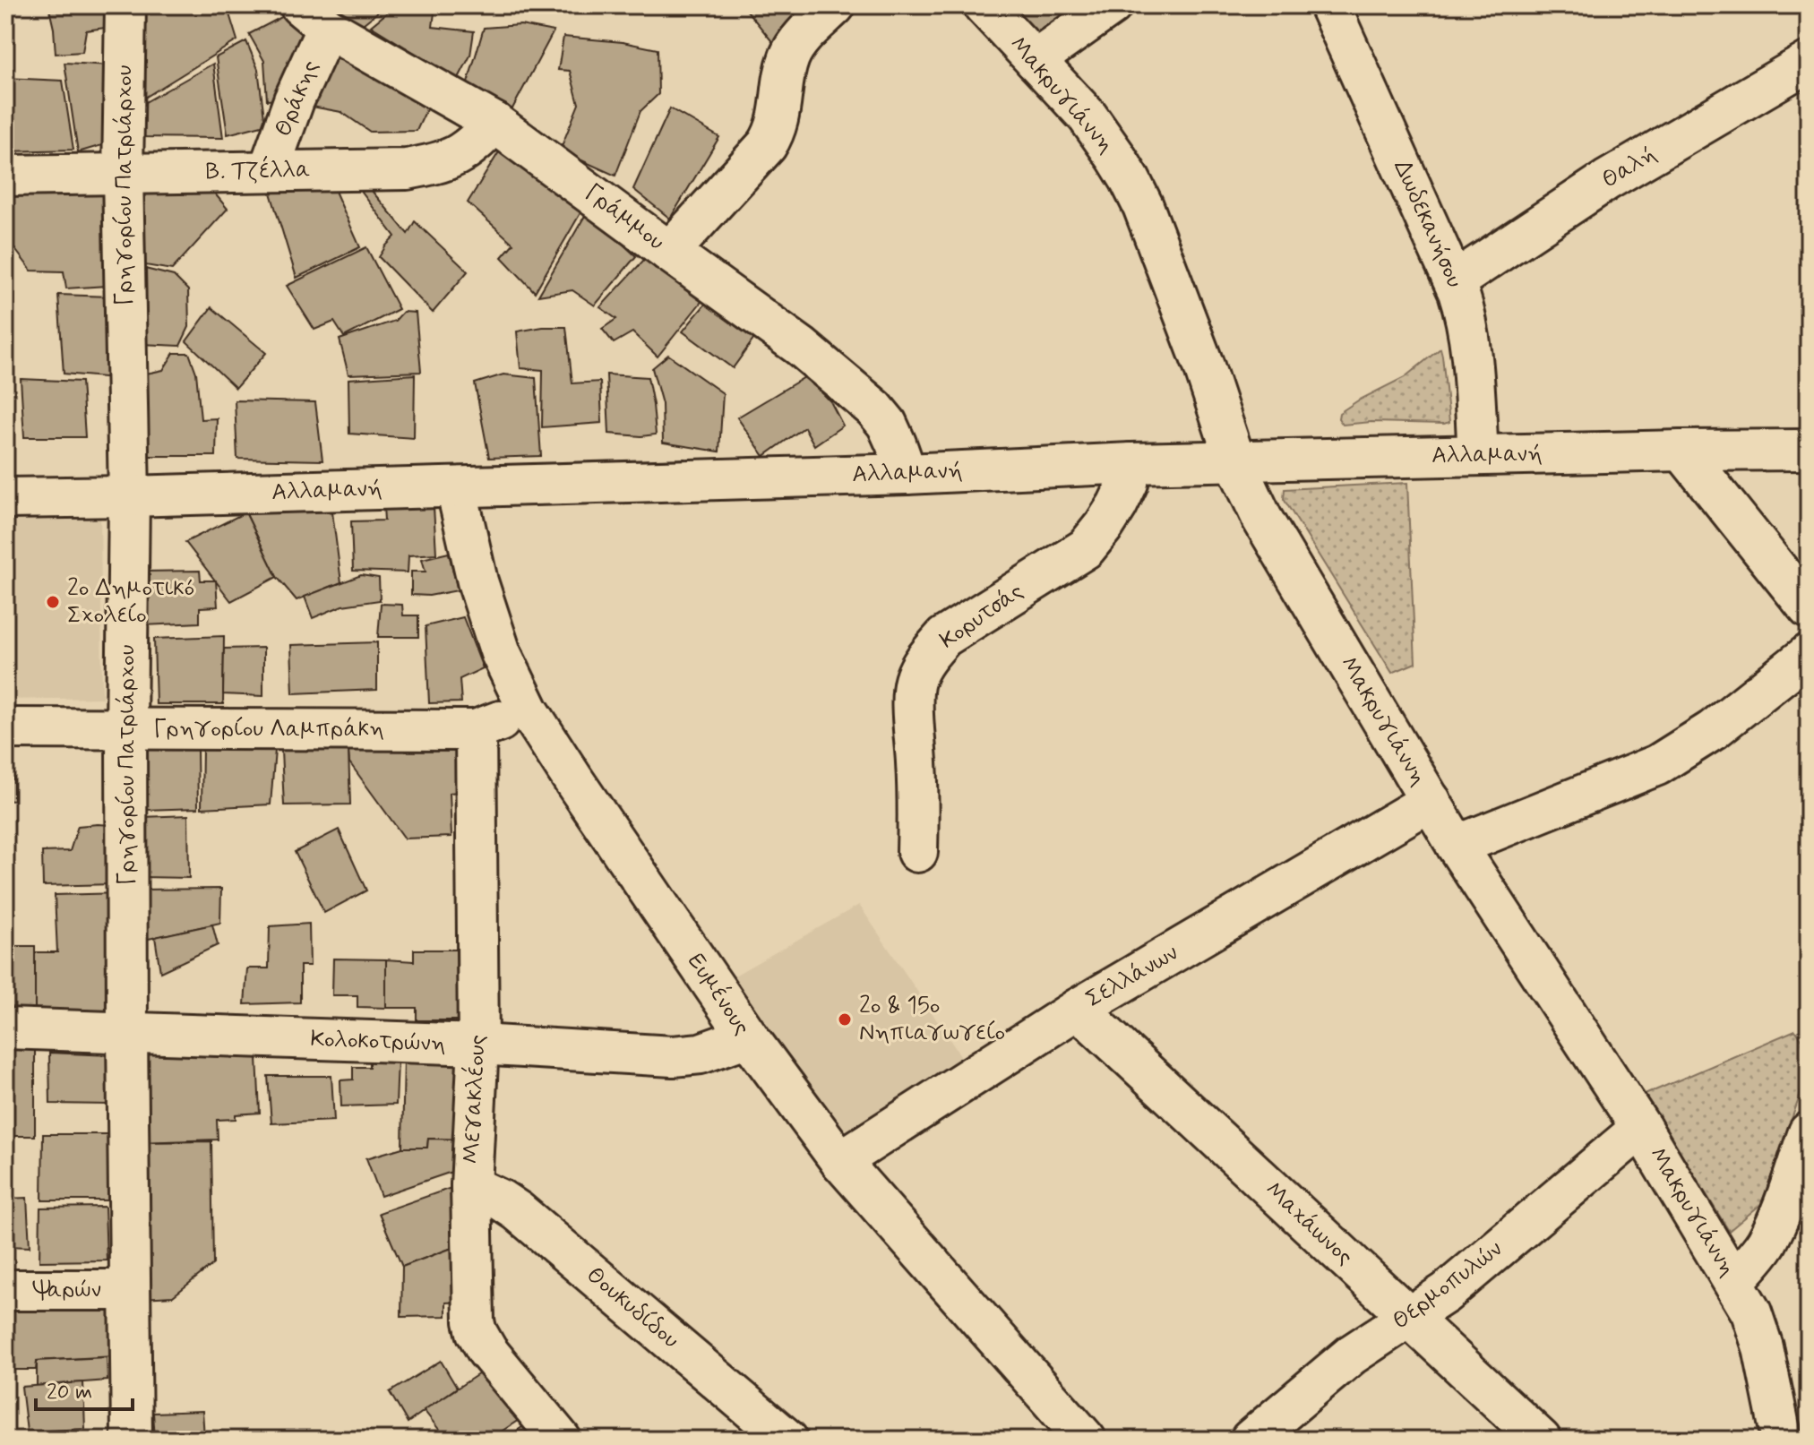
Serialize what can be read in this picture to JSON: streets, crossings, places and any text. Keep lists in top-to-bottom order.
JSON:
{
  "streets": {
    "street": [
      "Μακρυγιάννη",
      "Θράκης",
      "Θαλή",
      "Β. Τζέλλα",
      "Γρηγορίου Πατριάρχου",
      "Γράμμου",
      "Δωδεκανήσου",
      "Αλλαμανή",
      "Κορυτσάς",
      "Γρηγορίου Λαμπράκη",
      "Σελλάνων",
      "Ευμένους",
      "Κολοκοτρώνη",
      "Μεγακλέους",
      "Μαχάωνος",
      "Θερμοπυλών",
      "Ψαρών",
      "Θουκυδίδου"
    ]
  },
  "crossings": [
    ["Μακρυγιάννη", "Αλλαμανή"],
    ["Μακρυγιάννη", "Σελλάνων"],
    ["Μακρυγιάννη", "Θερμοπυλών"],
    ["Θράκης", "Β. Τζέλλα"],
    ["Θράκης", "Γράμμου"],
    ["Θαλή", "Δωδεκανήσου"],
    ["Β. Τζέλλα", "Γρηγορίου Πατριάρχου"],
    ["Β. Τζέλλα", "Γράμμου"],
    ["Γρηγορίου Πατριάρχου", "Αλλαμανή"],
    ["Γρηγορίου Πατριάρχου", "Γρηγορίου Λαμπράκη"],
    ["Γρηγορίου Πατριάρχου", "Κολοκοτρώνη"],
    ["Γρηγορίου Πατριάρχου", "Ψαρών"],
    ["Γράμμου", "Αλλαμανή"],
    ["Δωδεκανήσου", "Αλλαμανή"],
    ["Αλλαμανή", "Κορυτσάς"],
    ["Αλλαμανή", "Ευμένους"],
    ["Γρηγορίου Λαμπράκη", "Ευμένους"],
    ["Γρηγορίου Λαμπράκη", "Μεγακλέους"],
    ["Σελλάνων", "Ευμένους"],
    ["Σελλάνων", "Μαχάωνος"],
    ["Ευμένους", "Κολοκοτρώνη"],
    ["Κολοκοτρώνη", "Μεγακλέους"],
    ["Μεγακλέους", "Θουκυδίδου"],
    ["Μαχάωνος", "Θερμοπυλών"]
  ],
  "places": ["2ο Δημοτικό Σχολείο", "2ο & 15ο Νηπιαγωγείο"],
  "scale_bar": "20 m"
}
